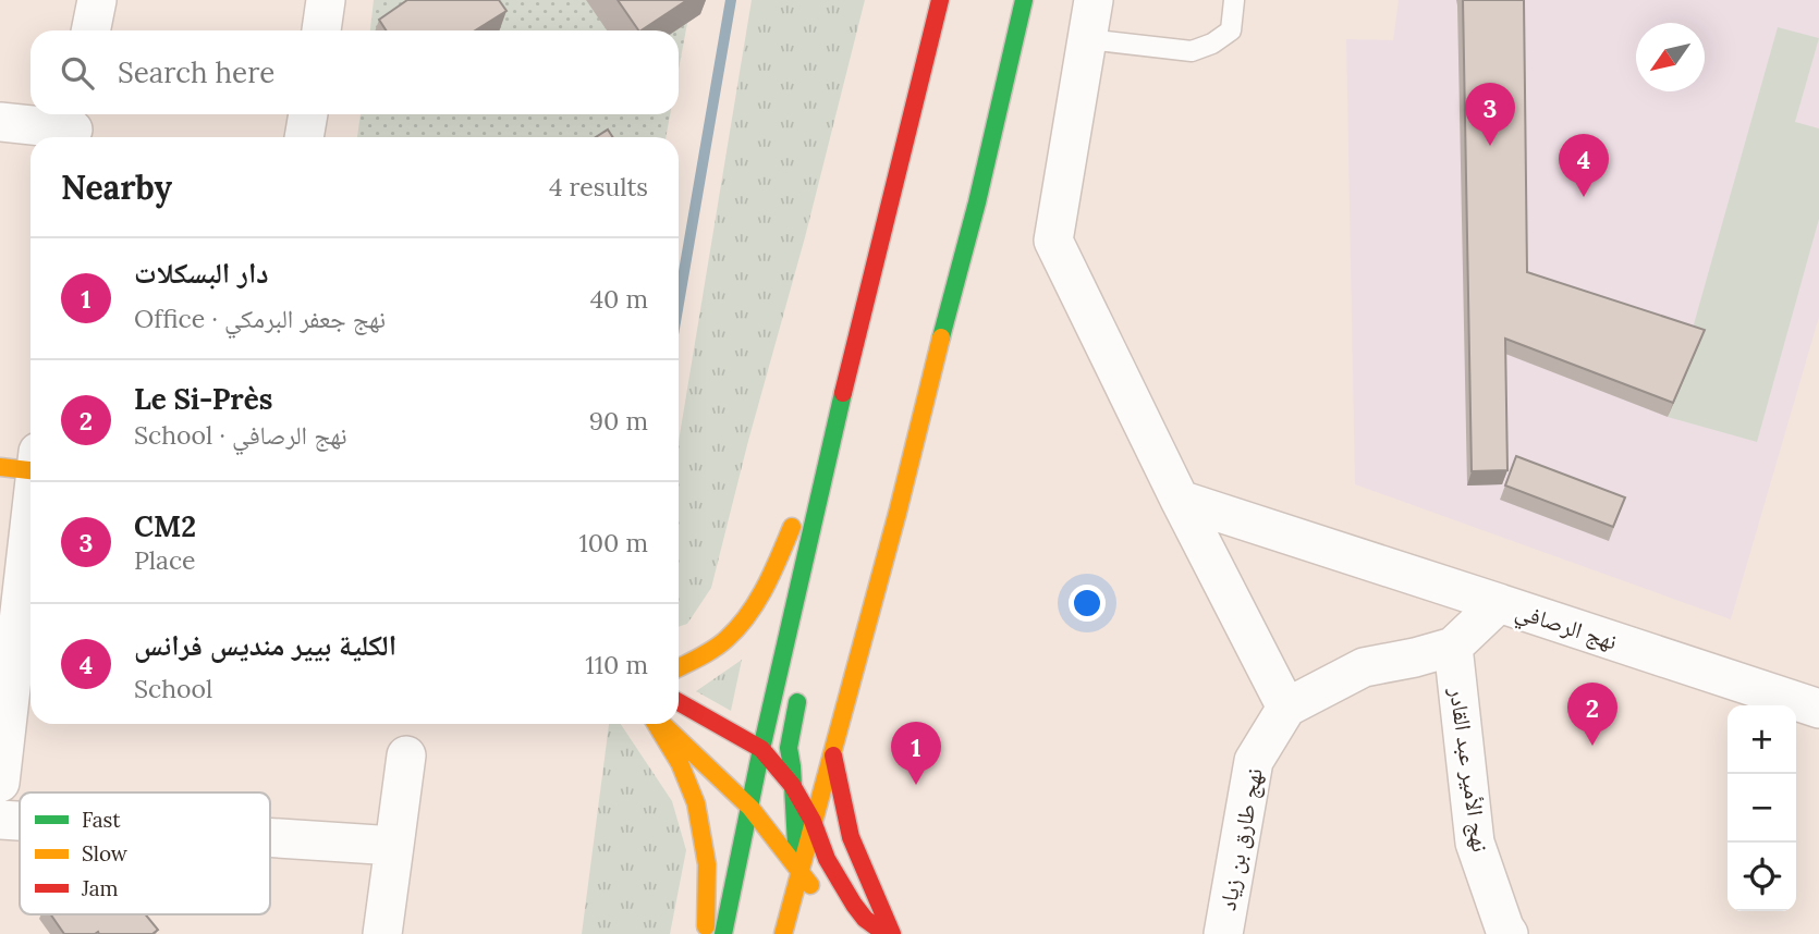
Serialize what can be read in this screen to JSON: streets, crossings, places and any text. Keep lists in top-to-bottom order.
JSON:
{
  "streets": {
    "street": ["نهج الرصافي", "نهج الأمير عبد القادر", "نهج طارق بن زياد"]
  },
  "crossings": [
    ["نهج الرصافي", "نهج الأمير عبد القادر"],
    ["نهج الرصافي", "نهج طارق بن زياد"]
  ],
  "legend": ["Fast", "Slow", "Jam"],
  "north": "bottom left",
  "page": {
    "search": "Search here",
    "pins": [
      "3",
      "4",
      "2",
      "1"
    ],
    "heading": ["Nearby", "4 results"],
    "list": [
      {
        "mark": "1",
        "name": "دار البسكلات",
        "note": "Office · نهج جعفر البرمكي",
        "value": "40 m"
      },
      {
        "mark": "2",
        "name": "Le Si-Près",
        "note": "School · نهج الرصافي",
        "value": "90 m"
      },
      {
        "mark": "3",
        "name": "CM2",
        "note": "Place",
        "value": "100 m"
      },
      {
        "mark": "4",
        "name": "الكلية بيير منديس فرانس",
        "note": "School",
        "value": "110 m"
      }
    ],
    "map_buttons": ["+", "−"]
  }
}
